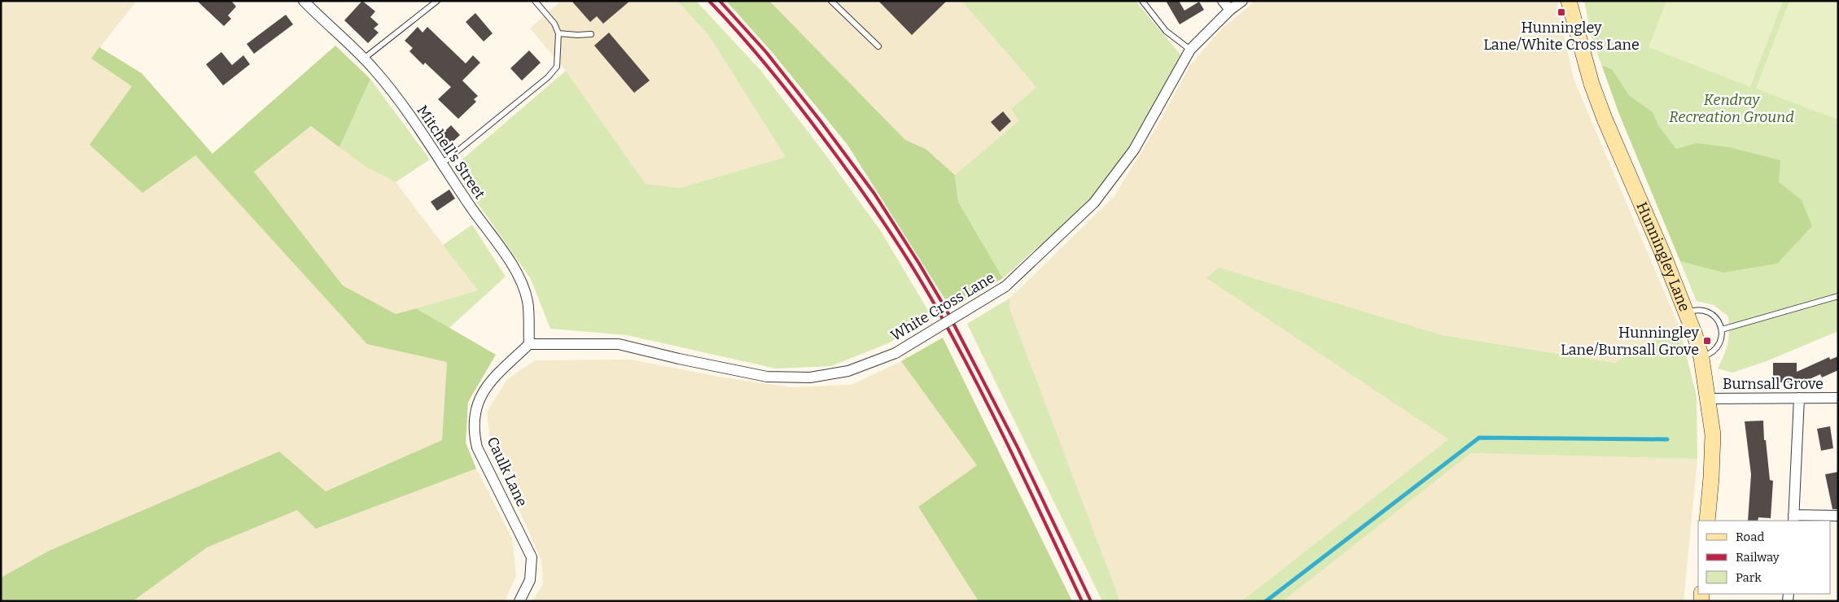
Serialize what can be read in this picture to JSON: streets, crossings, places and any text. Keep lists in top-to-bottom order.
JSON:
{
  "streets": {
    "main road": ["Hunningley Lane"],
    "street": [
      "Mitchell's Street",
      "White Cross Lane",
      "Burnsall Grove",
      "Caulk Lane"
    ]
  },
  "crossings": [
    ["Mitchell's Street", "White Cross Lane"],
    ["Mitchell's Street", "Caulk Lane"],
    ["Hunningley Lane", "Burnsall Grove"],
    ["White Cross Lane", "Caulk Lane"]
  ],
  "parks": ["Kendray Recreation Ground"],
  "places": {
    "transit": ["Hunningley Lane/White Cross Lane", "Hunningley Lane/Burnsall Grove"]
  },
  "legend": ["Road", "Railway", "Park"]
}
